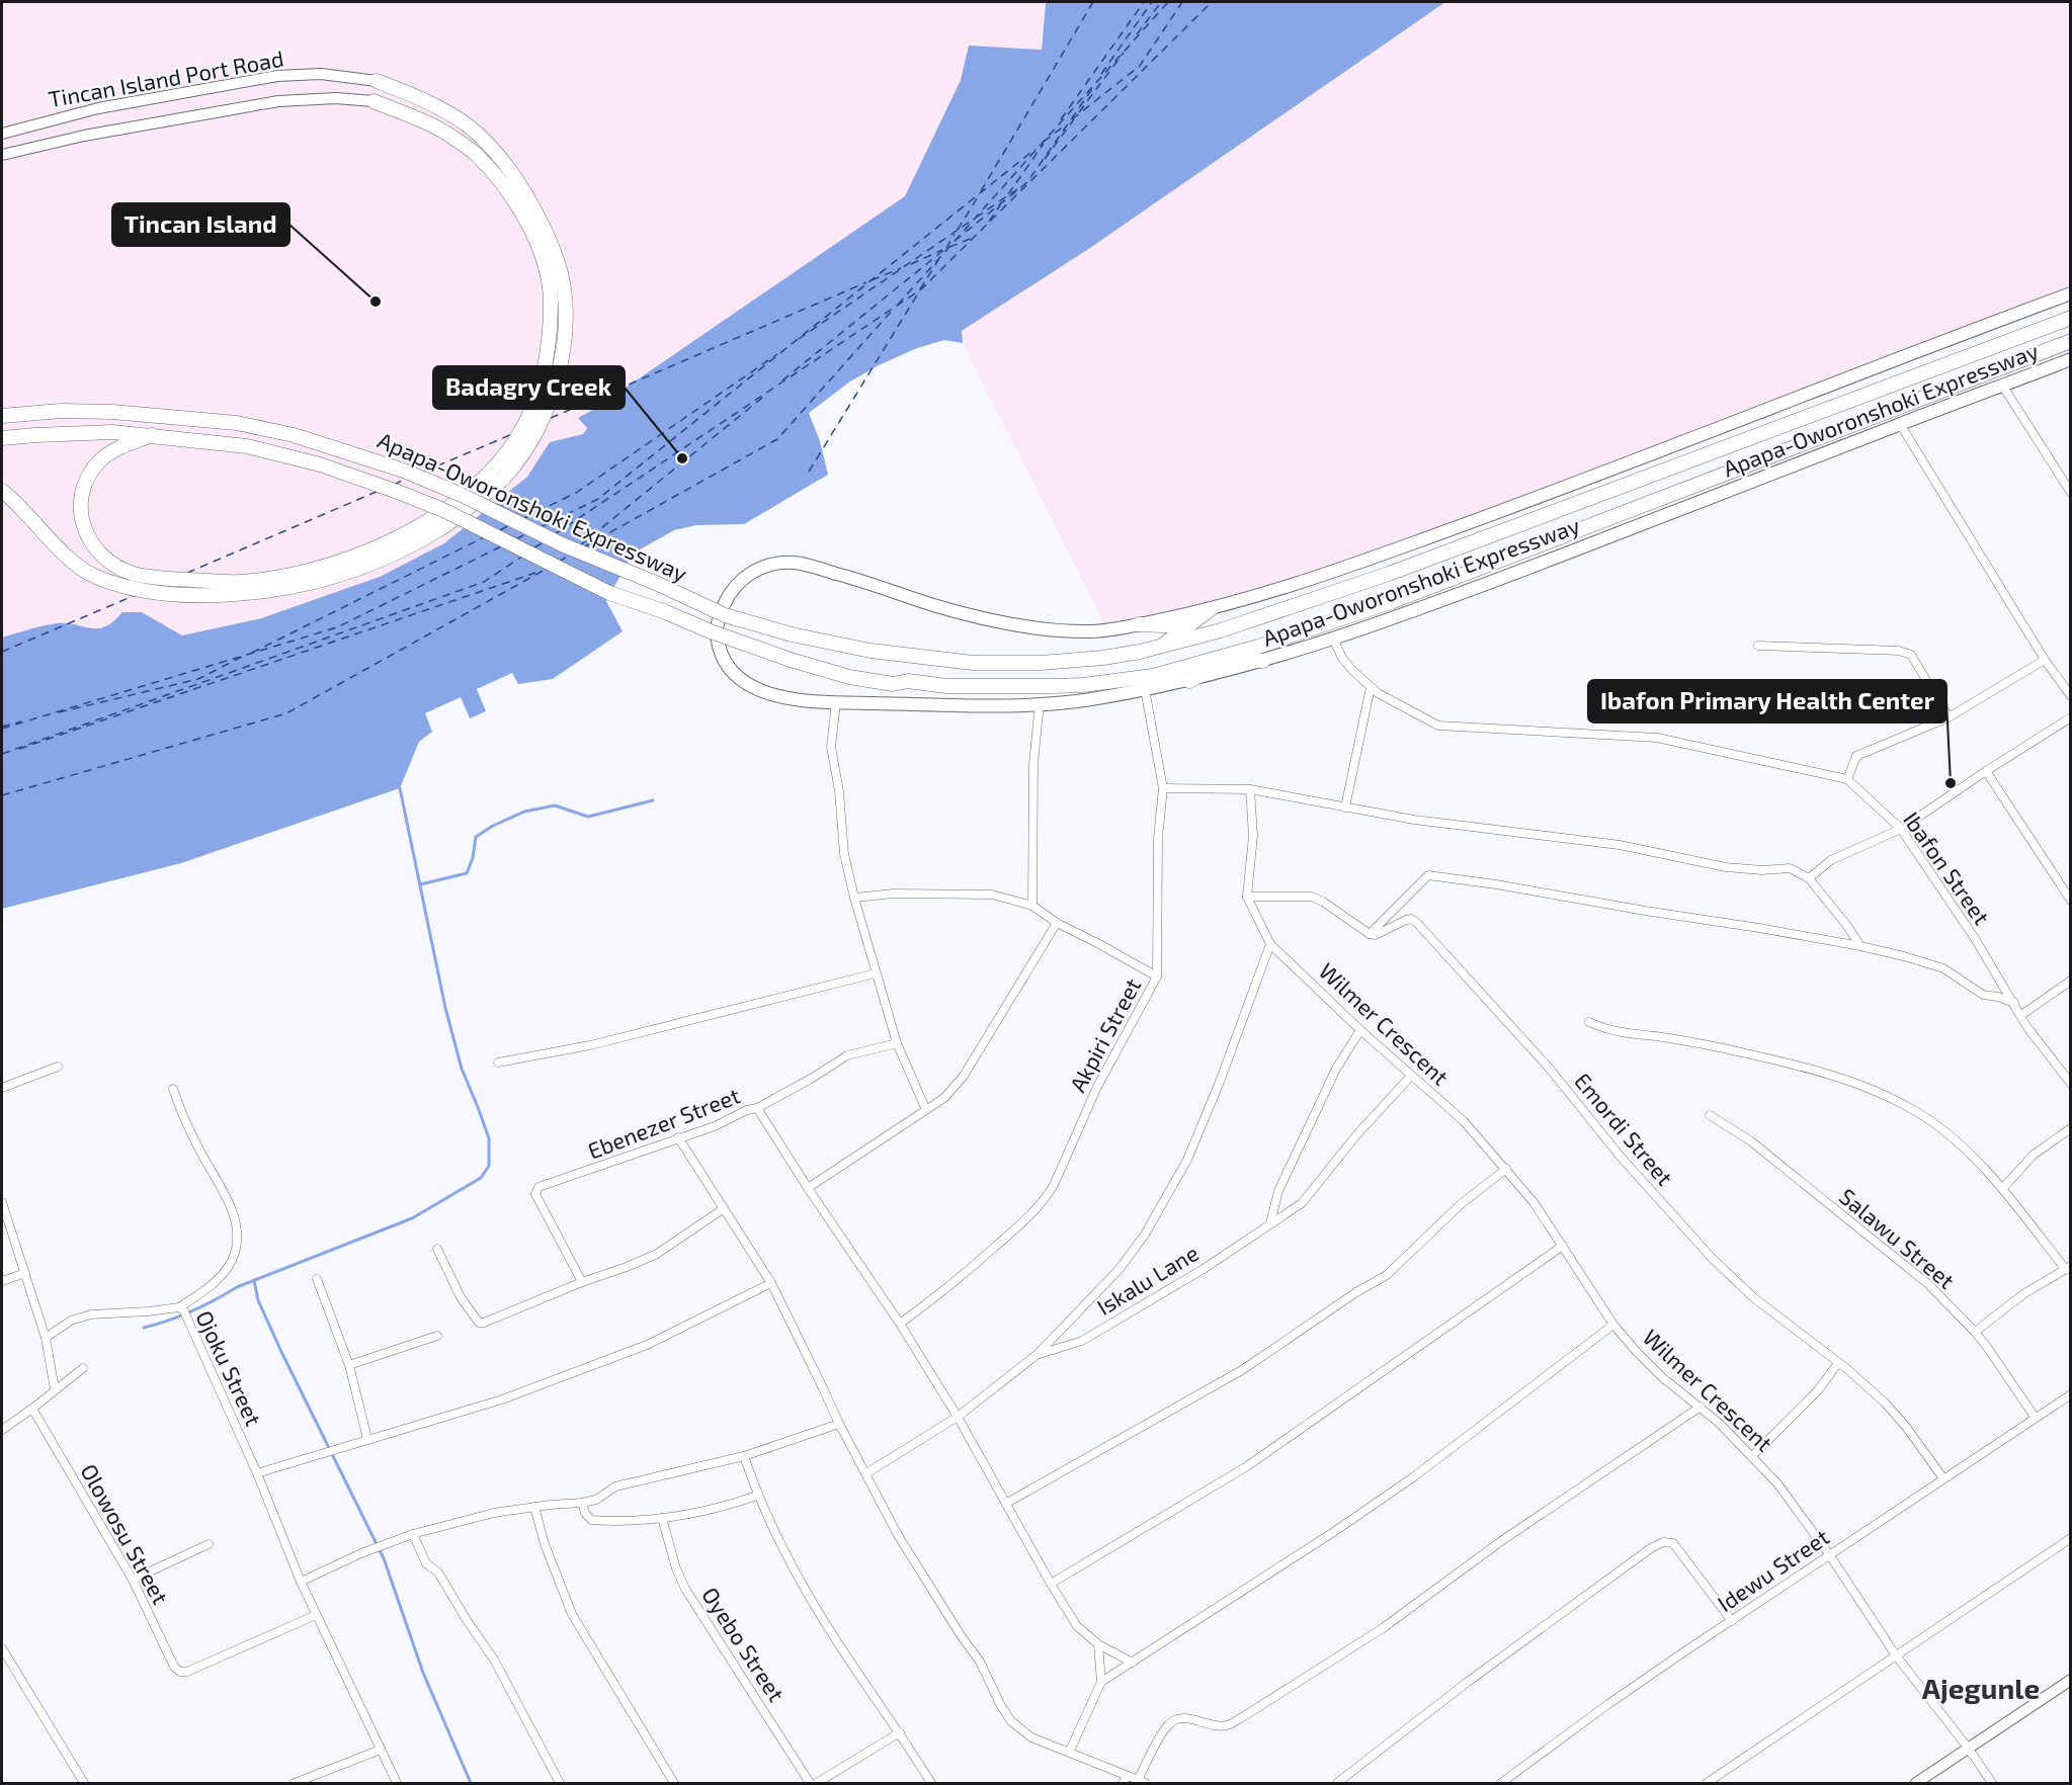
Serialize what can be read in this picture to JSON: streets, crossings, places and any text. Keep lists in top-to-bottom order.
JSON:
{
  "streets": {
    "highway": ["Apapa-Oworonshoki Expressway"],
    "street": [
      "Tincan Island Port Road",
      "Ibafon Street",
      "Wilmer Crescent",
      "Akpiri Street",
      "Ebenezer Street",
      "Emordi Street",
      "Salawu Street",
      "Iskalu Lane",
      "Ojoku Street",
      "Olowosu Street",
      "Idewu Street",
      "Oyebo Street"
    ]
  },
  "crossings": [
    ["Apapa-Oworonshoki Expressway", "Akpiri Street"],
    ["Wilmer Crescent", "Iskalu Lane"],
    ["Wilmer Crescent", "Idewu Street"],
    ["Emordi Street", "Idewu Street"],
    ["Salawu Street", "Idewu Street"],
    ["Ojoku Street", "Olowosu Street"]
  ],
  "districts": ["Ajegunle"],
  "places": ["Tincan Island", "Badagry Creek", "Ibafon Primary Health Center"]
}
